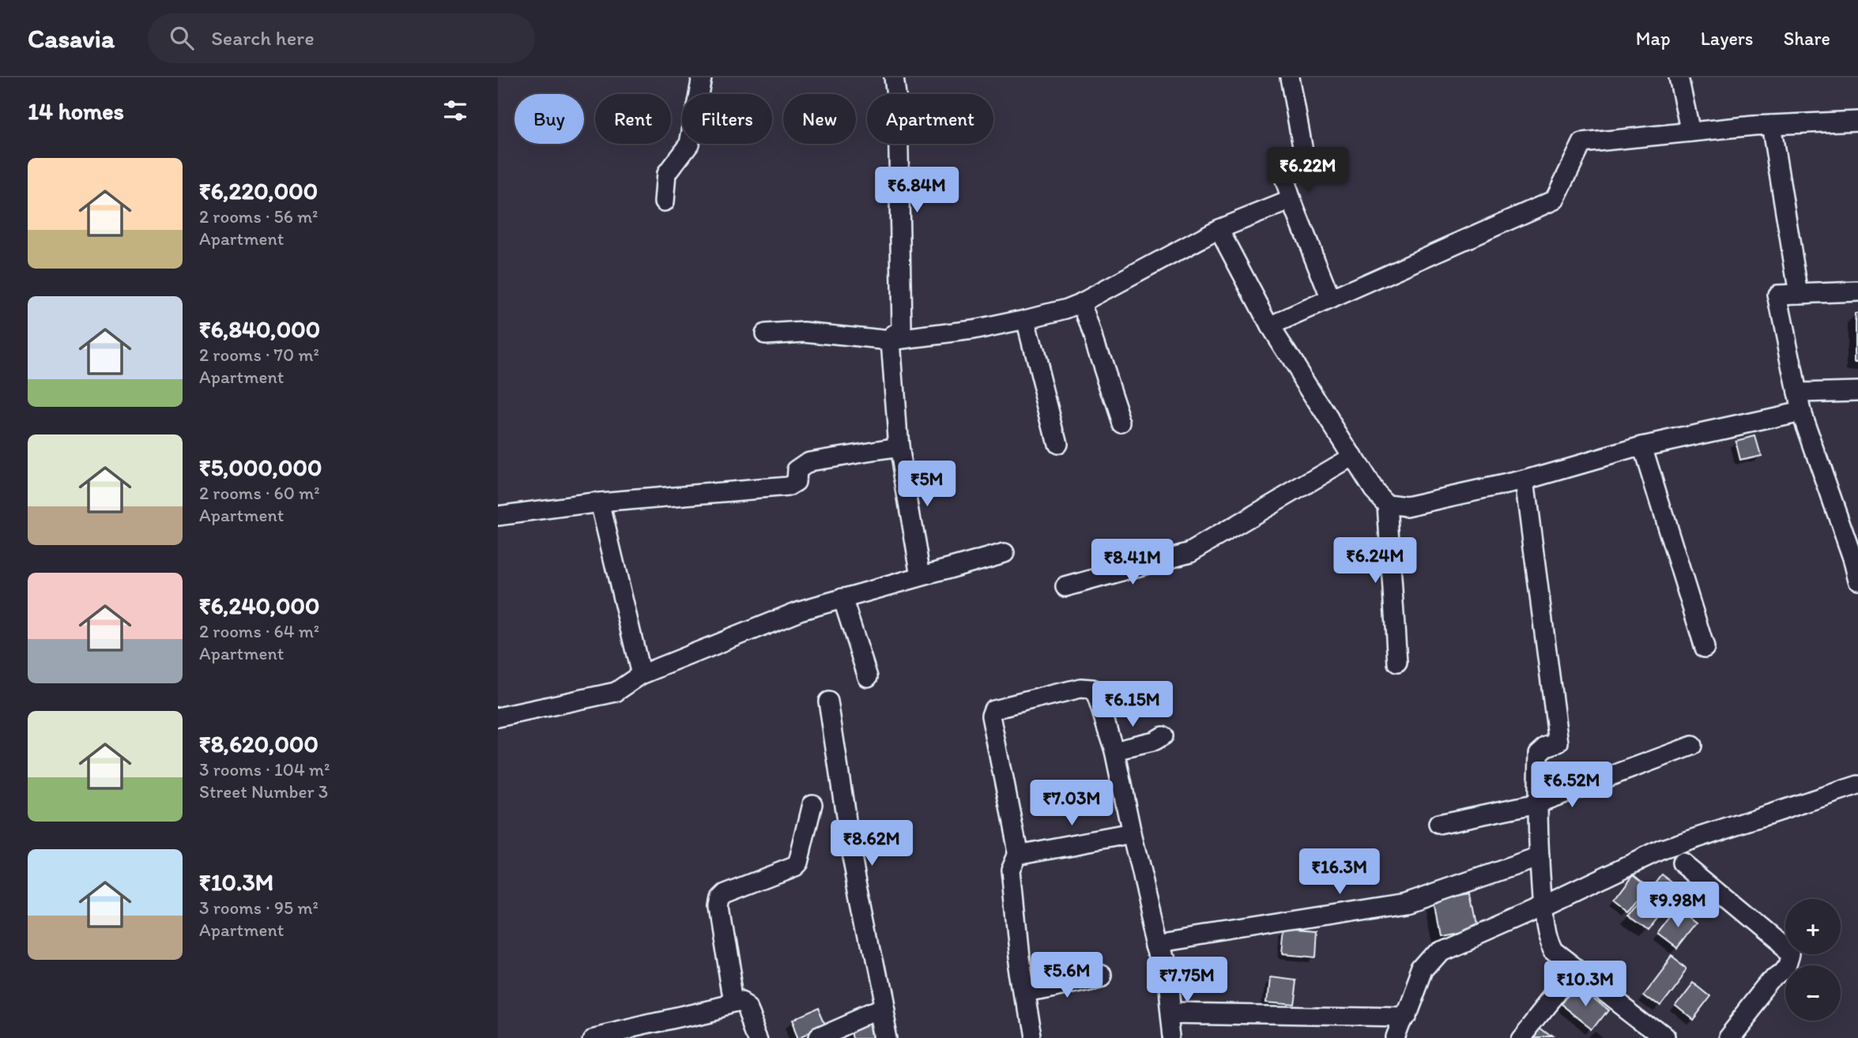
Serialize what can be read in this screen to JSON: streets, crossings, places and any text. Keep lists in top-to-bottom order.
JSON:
{
  "page": {
    "header": "Casavia",
    "search": "Search here",
    "nav": ["Map", "Layers", "Share"],
    "heading": "14 homes",
    "chip": [
      "Buy",
      "Rent",
      "Filters",
      "New",
      "Apartment"
    ],
    "list": [
      {
        "name": "₹6,220,000",
        "note": "2 rooms · 56 m² · Apartment"
      },
      {
        "name": "₹6,840,000",
        "note": "2 rooms · 70 m² · Apartment"
      },
      {
        "name": "₹5,000,000",
        "note": "2 rooms · 60 m² · Apartment"
      },
      {
        "name": "₹6,240,000",
        "note": "2 rooms · 64 m² · Apartment"
      },
      {
        "name": "₹8,620,000",
        "note": "3 rooms · 104 m² · Street Number 3"
      },
      {
        "name": "₹10.3M",
        "note": "3 rooms · 95 m² · Apartment"
      }
    ],
    "price": [
      "₹6.22M",
      "₹6.84M",
      "₹5M",
      "₹6.24M",
      "₹8.41M",
      "₹6.15M",
      "₹6.52M",
      "₹7.03M",
      "₹8.62M",
      "₹16.3M",
      "₹9.98M",
      "₹5.6M",
      "₹7.75M",
      "₹10.3M"
    ],
    "map_buttons": ["+", "−"]
  }
}
